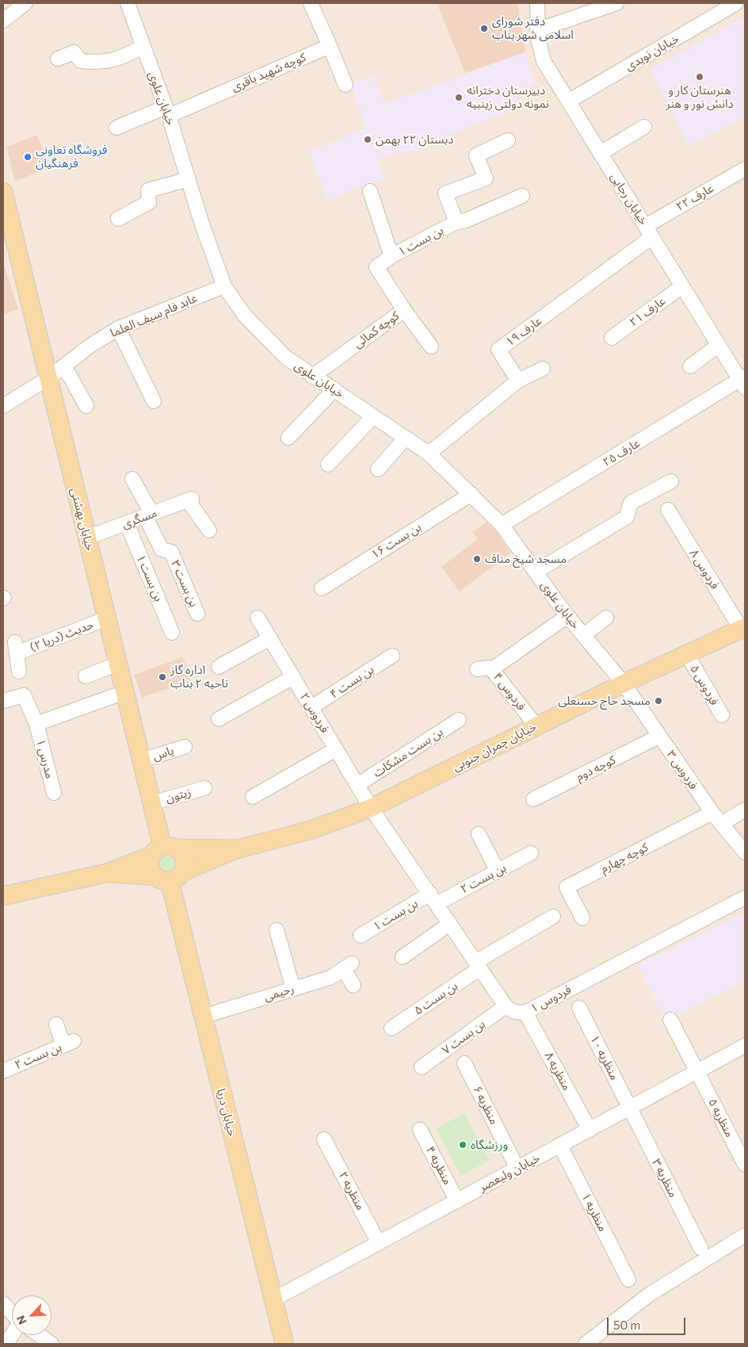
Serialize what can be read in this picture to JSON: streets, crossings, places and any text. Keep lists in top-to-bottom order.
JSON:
{
  "streets": {
    "main road": ["خیابان بهشتی", "خیابان چمران جنوبی", "خیابان دریا"],
    "street": [
      "خیابان نویدی",
      "کوچه شهید باقری",
      "خیابان علوی",
      "عارف ۲۲",
      "خیابان رجایی",
      "بن بست ۱",
      "عارف ۲۱",
      "عابد فام سیف العلما",
      "کوچه کمائی",
      "عارف ۱۹",
      "عارف ۲۵",
      "مسگری",
      "بن بست ۱۶",
      "فردوس ۸",
      "بن بست ۳",
      "حدیث (دریا ۲)",
      "بن بست ۴",
      "فردوس ۵",
      "فردوس ۴",
      "فردوس ۲",
      "بن بست مشکات",
      "یاس",
      "مدرس ۱",
      "کوچه دوم",
      "فردوس ۳",
      "زیتون",
      "کوچه چهارم",
      "بن بست ۲",
      "رحیمی",
      "بن بست ۵",
      "فردوس ۱",
      "بن بست ۷",
      "منظریه ۱۰",
      "منظریه ۸",
      "منظریه ۶",
      "منظریه ۵",
      "منظریه ۴",
      "خیابان ولیعصر",
      "منظریه ۳",
      "منظریه ۲",
      "منظریه ۱"
    ]
  },
  "crossings": [
    ["خیابان نویدی", "خیابان رجایی"],
    ["کوچه شهید باقری", "خیابان علوی"],
    ["خیابان علوی", "عابد فام سیف العلما"],
    ["خیابان علوی", "کوچه کمائی"],
    ["خیابان علوی", "عارف ۲۵"],
    ["خیابان علوی", "بن بست ۱۶"],
    ["خیابان علوی", "خیابان چمران جنوبی"],
    ["خیابان علوی", "فردوس ۳"],
    ["عارف ۲۲", "خیابان رجایی"],
    ["عارف ۲۲", "عارف ۱۹"],
    ["خیابان رجایی", "عارف ۲۱"],
    ["خیابان رجایی", "عارف ۱۹"],
    ["خیابان رجایی", "عارف ۲۵"],
    ["بن بست ۱", "کوچه کمائی"],
    ["بن بست ۱", "مسگری"],
    ["بن بست ۱", "بن بست ۲"],
    ["عابد فام سیف العلما", "خیابان بهشتی"],
    ["مسگری", "خیابان بهشتی"],
    ["مسگری", "بن بست ۳"],
    ["خیابان بهشتی", "حدیث (دریا ۲)"],
    ["خیابان بهشتی", "خیابان چمران جنوبی"],
    ["خیابان بهشتی", "یاس"],
    ["خیابان بهشتی", "زیتون"],
    ["فردوس ۸", "خیابان چمران جنوبی"],
    ["بن بست ۴", "فردوس ۲"],
    ["فردوس ۵", "خیابان چمران جنوبی"],
    ["فردوس ۴", "خیابان چمران جنوبی"],
    ["فردوس ۲", "خیابان چمران جنوبی"],
    ["فردوس ۲", "بن بست مشکات"],
    ["خیابان چمران جنوبی", "فردوس ۳"],
    ["خیابان چمران جنوبی", "خیابان دریا"],
    ["کوچه دوم", "فردوس ۳"],
    ["فردوس ۳", "کوچه چهارم"],
    ["رحیمی", "خیابان دریا"],
    ["فردوس ۱", "بن بست ۷"],
    ["فردوس ۱", "منظریه ۸"],
    ["منظریه ۱۰", "خیابان ولیعصر"],
    ["منظریه ۱۰", "منظریه ۳"],
    ["منظریه ۸", "خیابان ولیعصر"],
    ["منظریه ۶", "خیابان ولیعصر"],
    ["خیابان دریا", "خیابان ولیعصر"],
    ["منظریه ۵", "خیابان ولیعصر"],
    ["منظریه ۴", "خیابان ولیعصر"],
    ["خیابان ولیعصر", "منظریه ۳"],
    ["خیابان ولیعصر", "منظریه ۲"],
    ["خیابان ولیعصر", "منظریه ۱"]
  ],
  "places": [
    "دفتر شورای اسلامی شهر بناب",
    "هنرستان کار و دانش نور و هنر",
    "دبیرستان دخترانه نمونه دولتی زینبیه",
    "دبستان ۲۲ بهمن",
    "فروشگاه تعاونی فرهنگیان",
    "مسجد شیخ مناف",
    "اداره گاز ناحیه ۲ بناب",
    "مسجد حاج حسنعلی",
    "ورزشگاه"
  ],
  "scale_bar": "50 m",
  "north": "bottom left"
}
